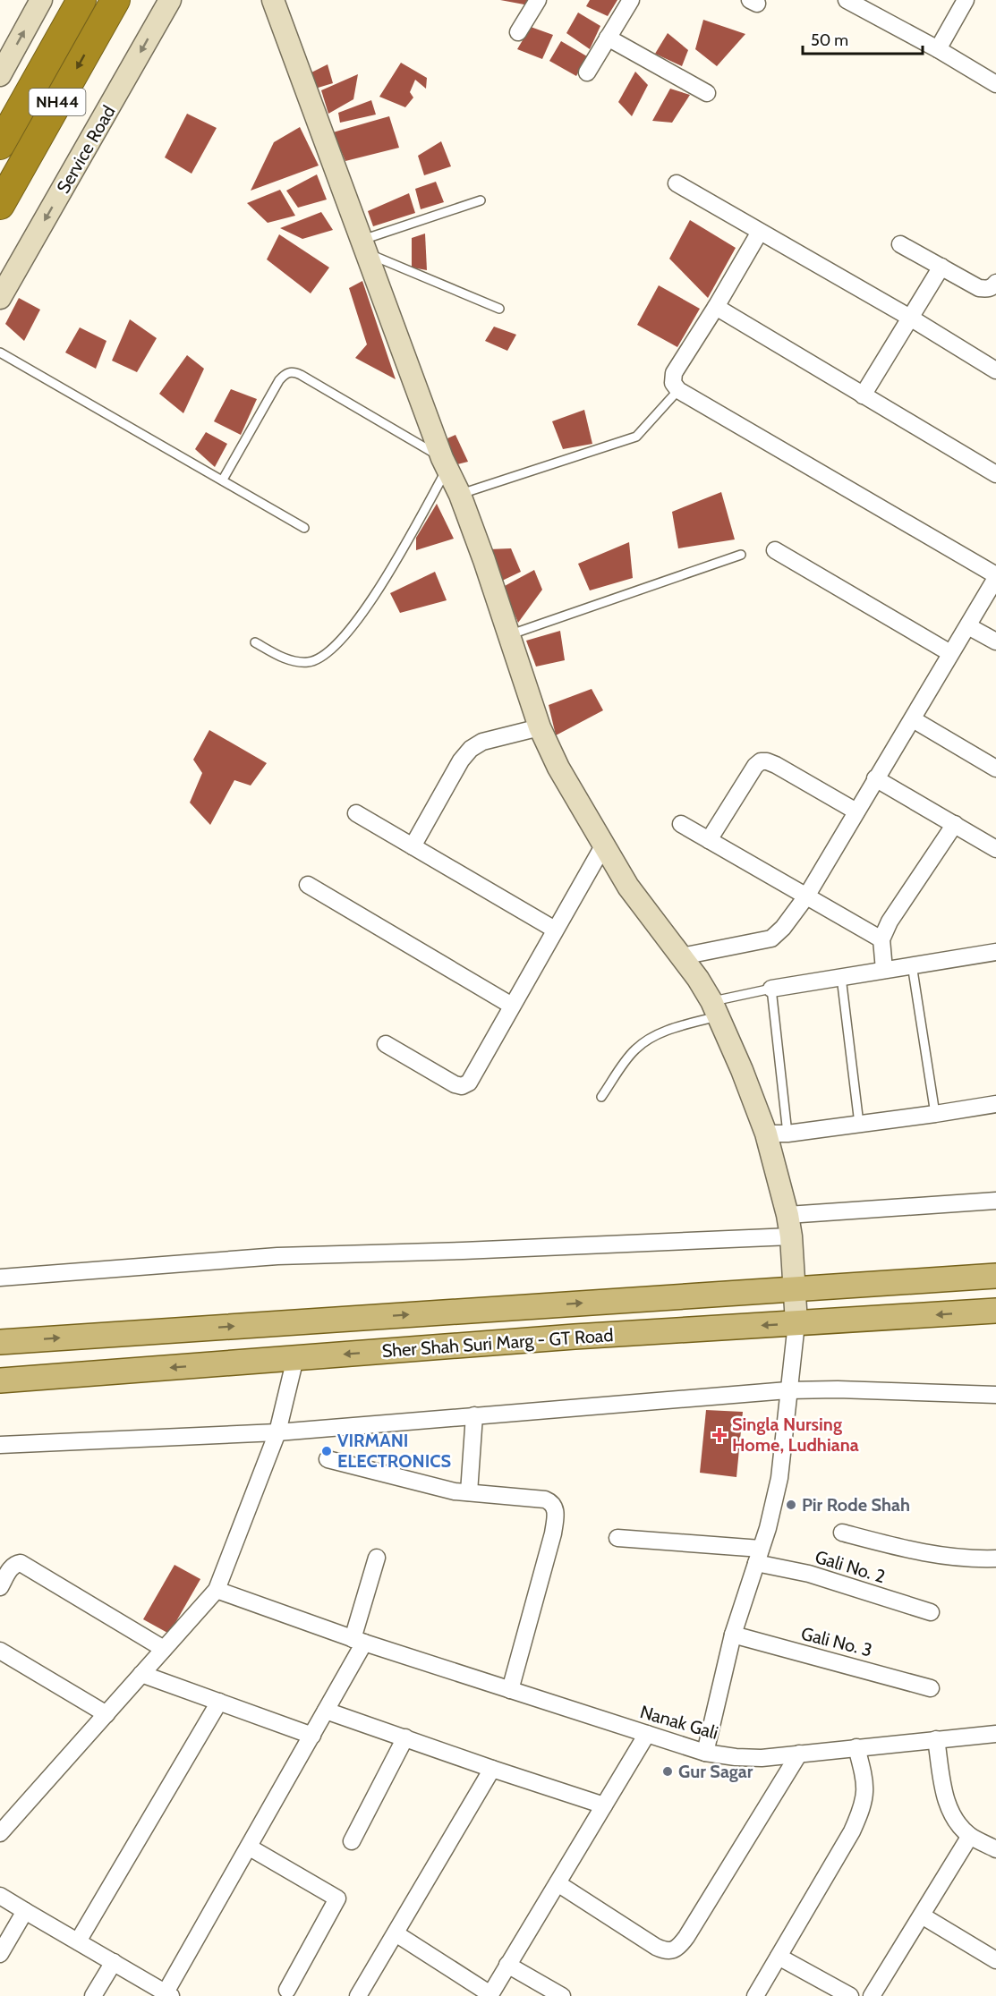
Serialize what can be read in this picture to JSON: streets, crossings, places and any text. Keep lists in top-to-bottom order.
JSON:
{
  "streets": {
    "highway": ["NH44"],
    "main road": ["Sher Shah Suri Marg - GT Road"],
    "street": [
      "Service Road",
      "Gali No. 2",
      "Gali No. 3",
      "Nanak Gali"
    ]
  },
  "one_way": ["Service Road"],
  "places": {
    "health": ["Singla Nursing Home, Ludhiana"],
    "other": ["VIRMANI ELECTRONICS", "Pir Rode Shah", "Gur Sagar"]
  },
  "scale_bar": "50 m"
}
